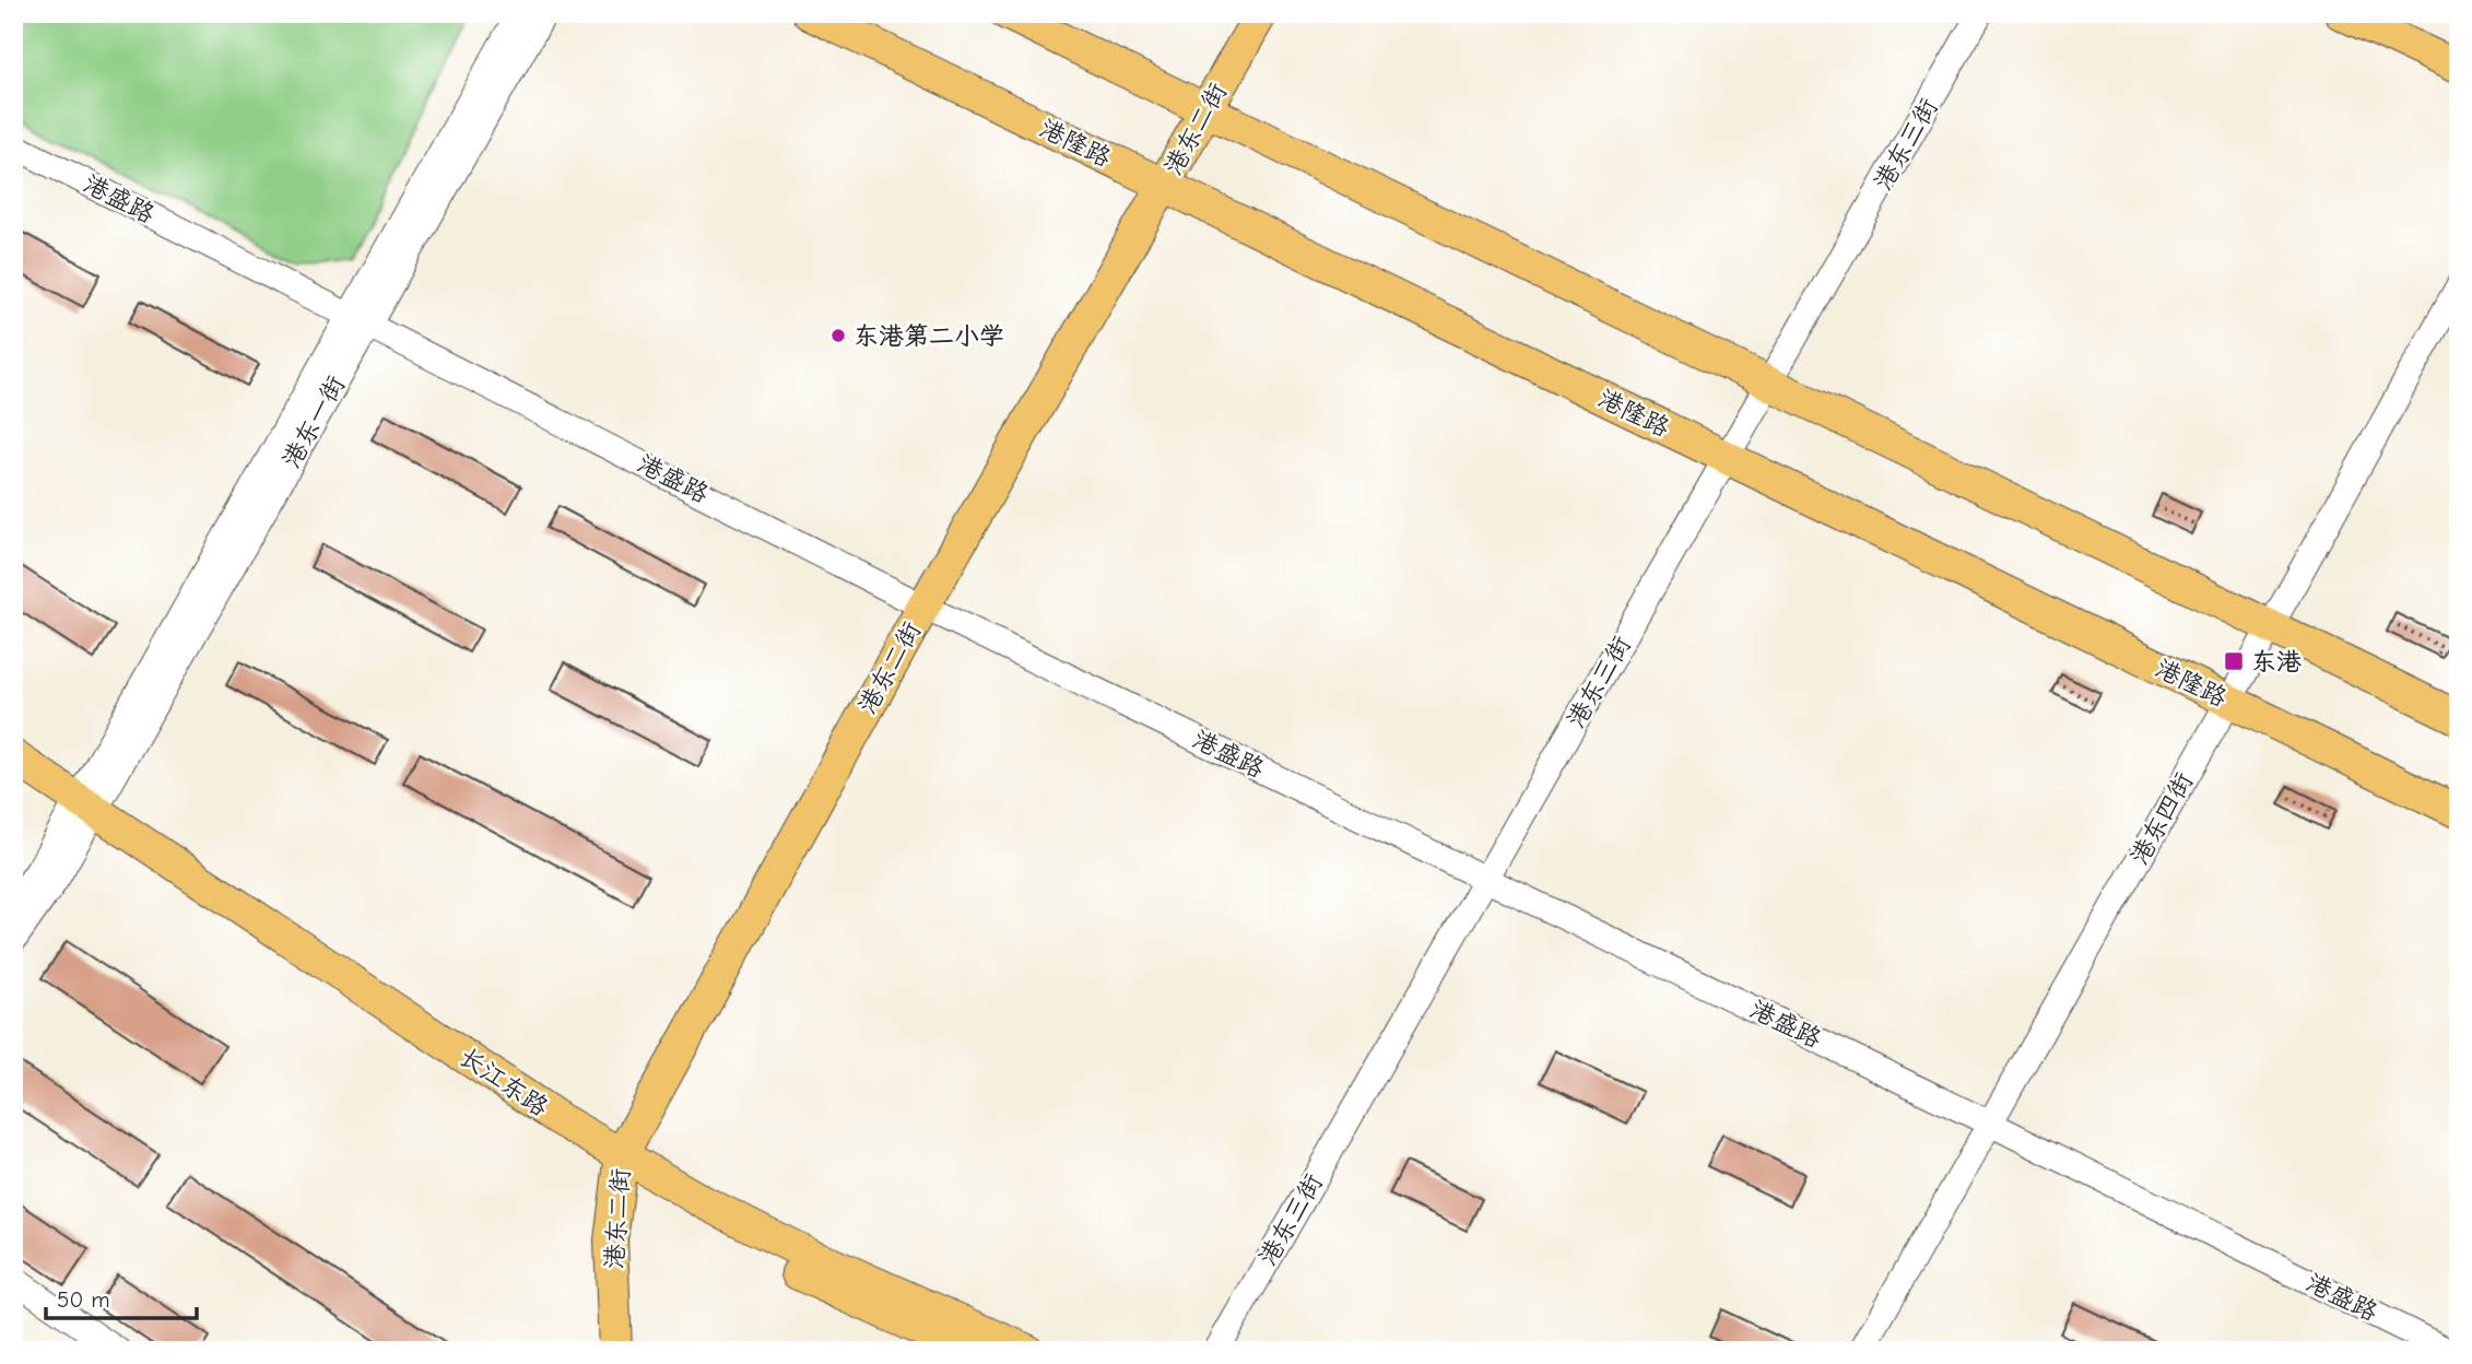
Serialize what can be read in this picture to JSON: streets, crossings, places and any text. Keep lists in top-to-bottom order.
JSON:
{
  "streets": {
    "main road": ["港东二街", "港隆路", "长江东路"],
    "street": [
      "港东三街",
      "港盛路",
      "港东一街",
      "港东四街"
    ]
  },
  "crossings": [
    ["港东二街", "港隆路"],
    ["港东二街", "港盛路"],
    ["港东二街", "长江东路"],
    ["港隆路", "港东三街"],
    ["港隆路", "港东四街"],
    ["港东三街", "港盛路"],
    ["港盛路", "港东一街"],
    ["港盛路", "港东四街"],
    ["港东一街", "长江东路"]
  ],
  "places": {
    "other": ["东港第二小学"],
    "transit": ["东港"]
  },
  "scale_bar": "50 m"
}
